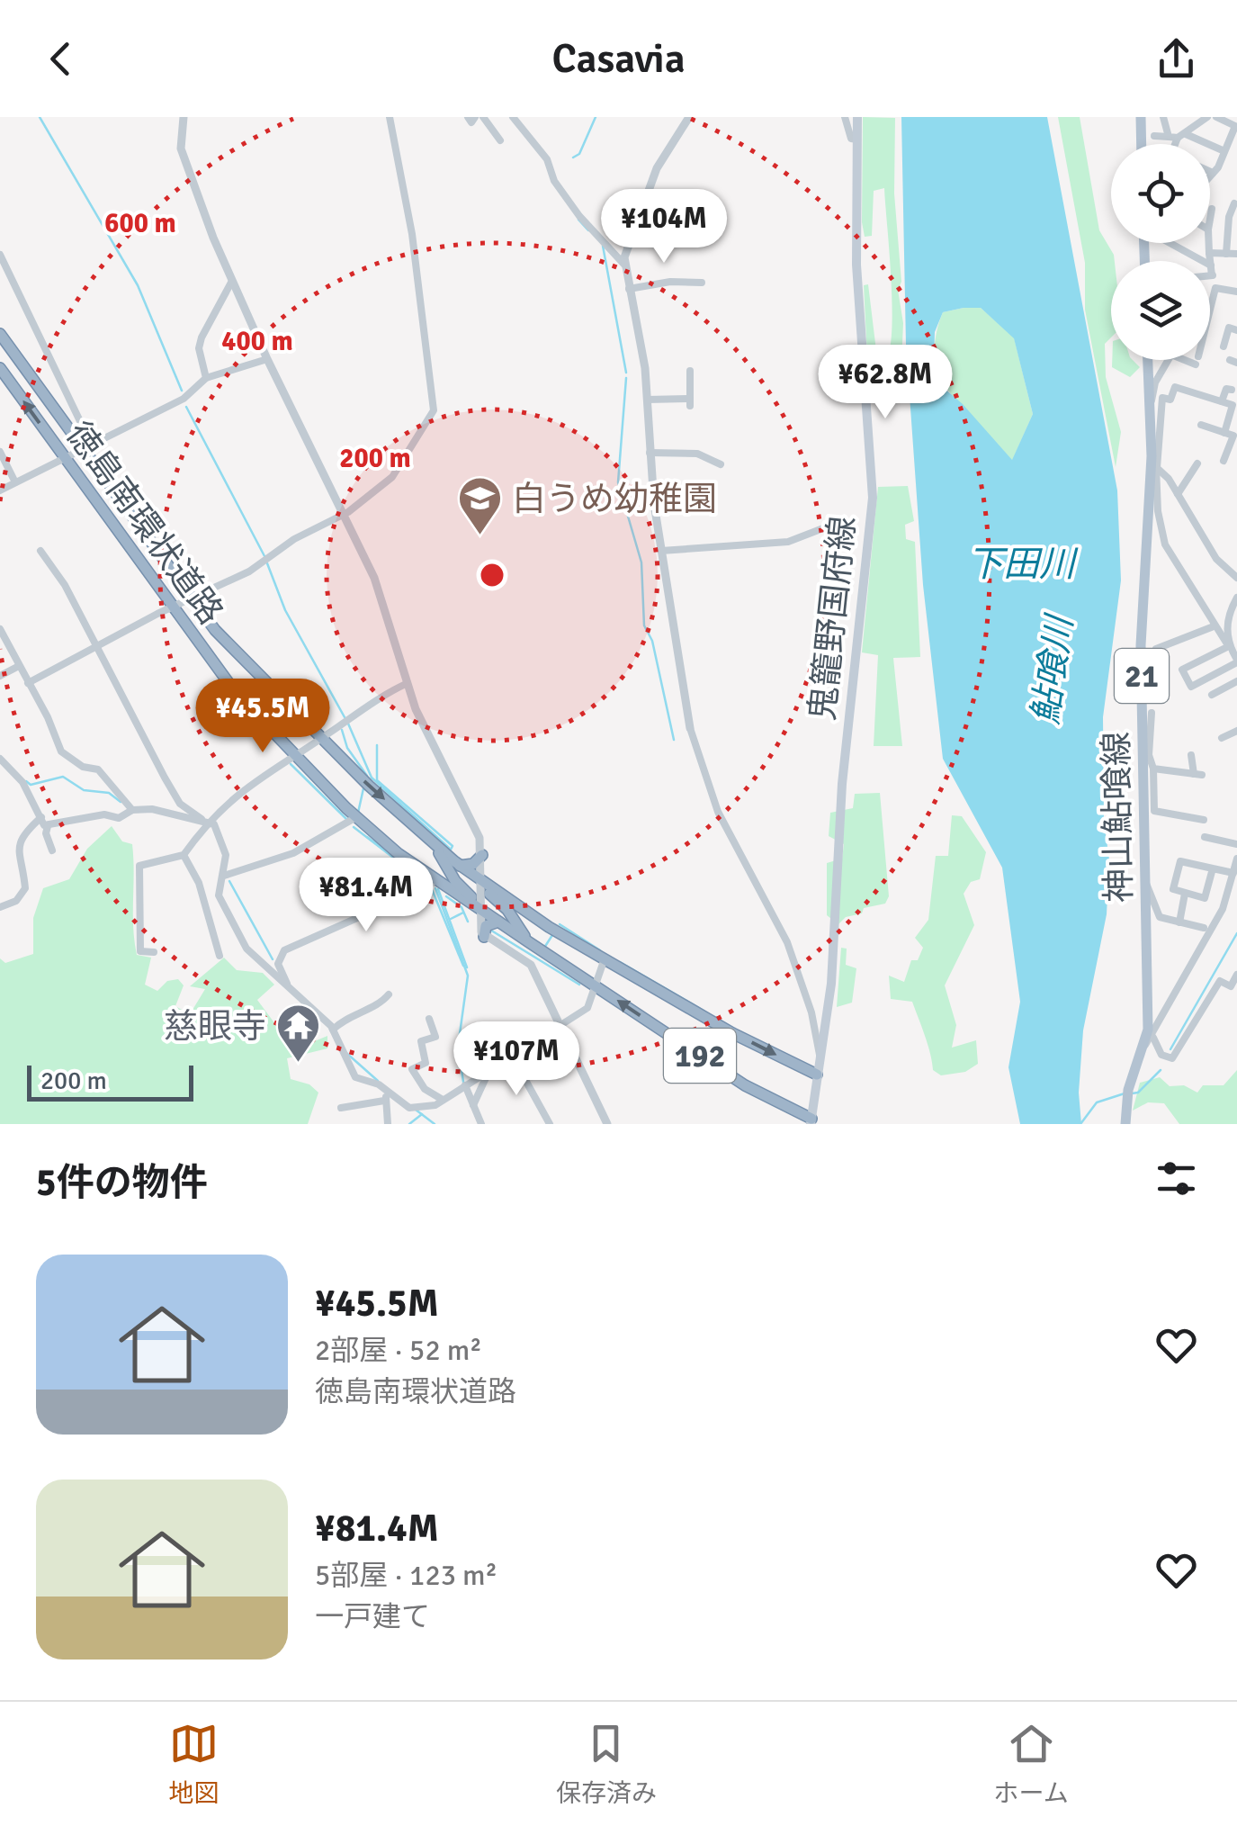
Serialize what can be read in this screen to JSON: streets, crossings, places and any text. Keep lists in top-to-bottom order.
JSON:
{
  "streets": {
    "highway": ["徳島南環状道路", "192"],
    "main road": ["鬼籠野国府線", "21", "神山鮎喰線"]
  },
  "crossings": [
    ["徳島南環状道路", "鬼籠野国府線"]
  ],
  "water": ["下田川", "鮎喰川"],
  "places": {
    "school or university": ["白うめ幼稚園"],
    "temple": ["慈眼寺"]
  },
  "scale_bar": "200 m",
  "page": {
    "header": "Casavia",
    "price": [
      "¥104M",
      "¥62.8M",
      "¥45.5M",
      "¥81.4M",
      "¥107M"
    ],
    "scale": "200 m",
    "heading": "5件の物件",
    "list": [
      {
        "name": "¥45.5M",
        "note": "2部屋 · 52 m² · 徳島南環状道路"
      },
      {
        "name": "¥81.4M",
        "note": "5部屋 · 123 m² · 一戸建て"
      }
    ],
    "tabs": ["地図", "保存済み", "ホーム"]
  },
  "rings": ["600 m", "400 m", "200 m"]
}
